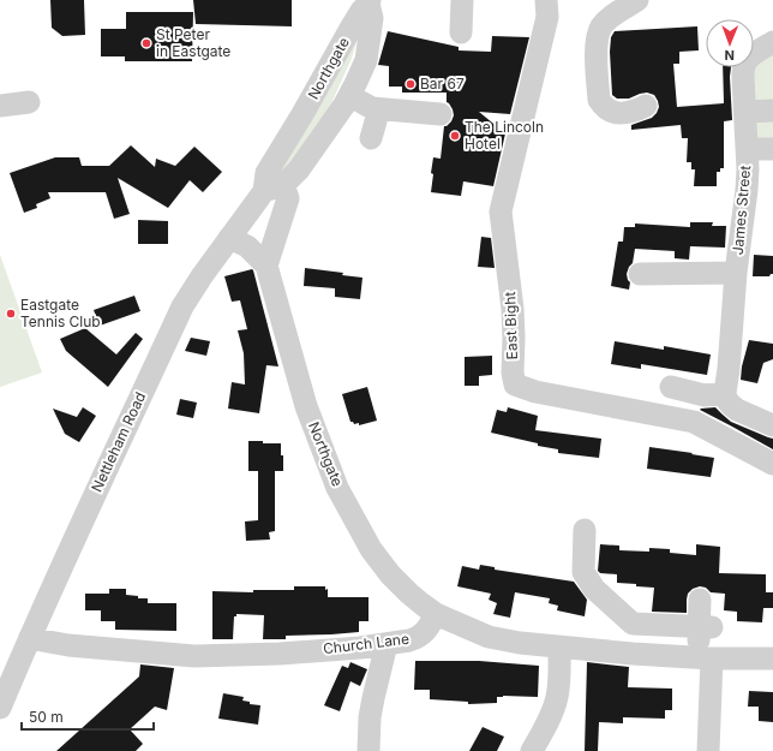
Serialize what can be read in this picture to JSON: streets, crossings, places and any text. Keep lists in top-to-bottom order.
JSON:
{
  "streets": {
    "street": [
      "Northgate",
      "James Street",
      "East Bight",
      "Nettleham Road",
      "Church Lane"
    ]
  },
  "crossings": [
    ["Northgate", "Nettleham Road"],
    ["Northgate", "Church Lane"],
    ["Nettleham Road", "Church Lane"]
  ],
  "places": [
    "St Peter in Eastgate",
    "Bar 67",
    "The Lincoln Hotel",
    "Eastgate Tennis Club"
  ],
  "scale_bar": "50 m",
  "north": "bottom"
}
